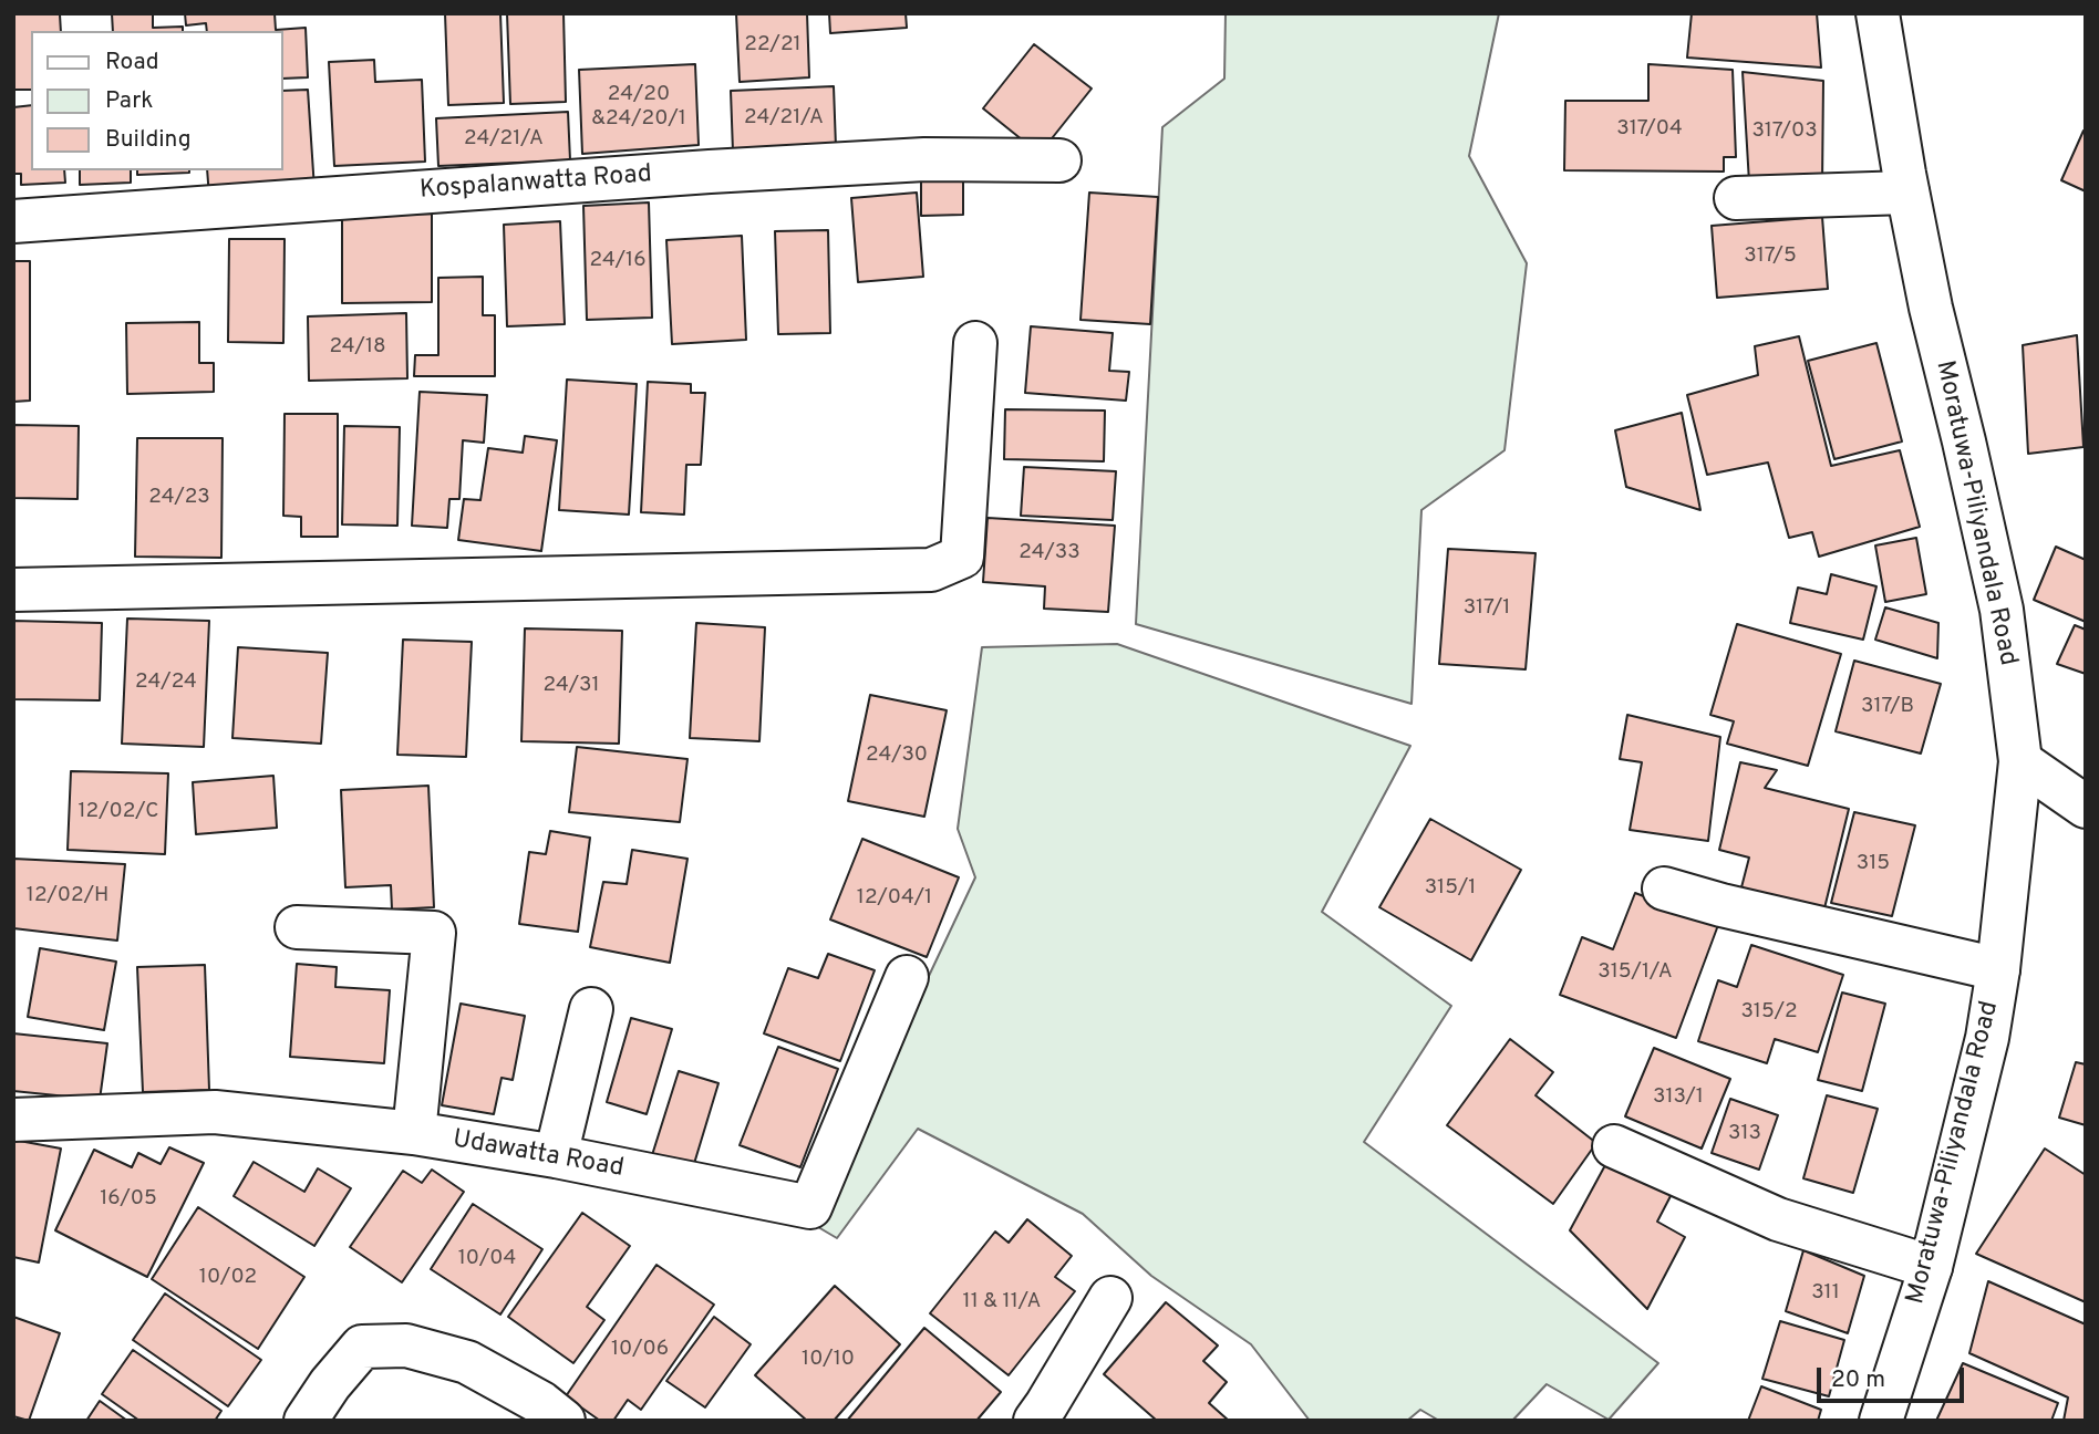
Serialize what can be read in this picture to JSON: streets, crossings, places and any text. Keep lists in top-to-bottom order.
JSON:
{
  "streets": {
    "street": ["Kospalanwatta Road", "Moratuwa-Piliyandala Road", "Udawatta Road"]
  },
  "house_numbers": [
    "22/21",
    "24/20 &24/20/1",
    "24/21/A",
    "317/04",
    "317/03",
    "24/21/A",
    "317/5",
    "24/16",
    "24/18",
    "24/23",
    "24/33",
    "317/1",
    "24/24",
    "24/31",
    "317/B",
    "24/30",
    "12/02/C",
    "315",
    "315/1",
    "12/02/H",
    "12/04/1",
    "315/1/A",
    "315/2",
    "313/1",
    "313",
    "16/05",
    "10/04",
    "10/02",
    "311",
    "11 & 11/A",
    "10/06",
    "10/10"
  ],
  "legend": ["Road", "Park", "Building"],
  "scale_bar": "20 m"
}
